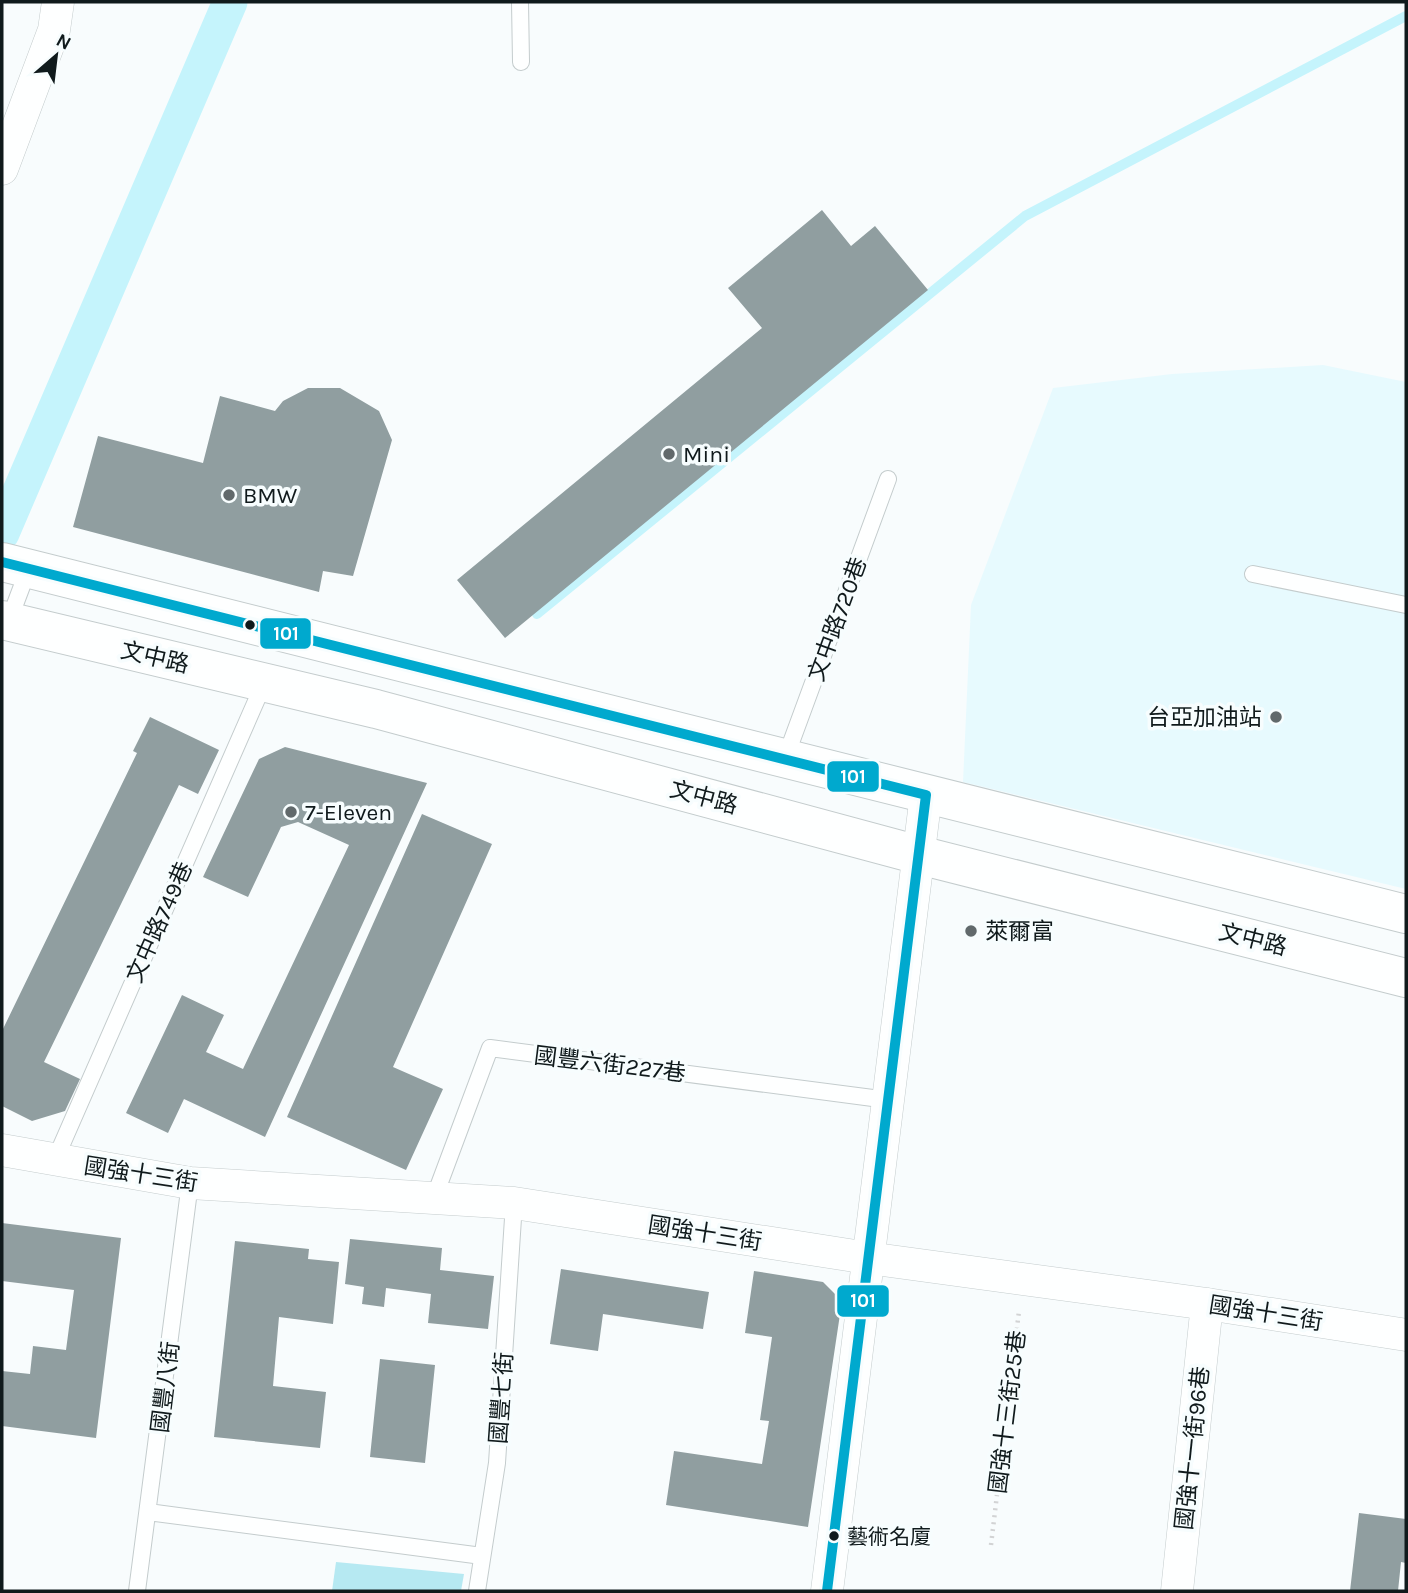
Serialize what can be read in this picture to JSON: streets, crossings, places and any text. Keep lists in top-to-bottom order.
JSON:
{
  "streets": {
    "street": ["文中路", "國強十三街", "國強十一街96巷"],
    "lane": [
      "文中路720巷",
      "文中路749巷",
      "國豐六街227巷",
      "國豐八街",
      "國豐七街"
    ],
    "path": ["國強十三街25巷"]
  },
  "crossings": [
    ["文中路", "文中路749巷"],
    ["文中路749巷", "國強十三街"],
    ["國豐六街227巷", "國強十三街"],
    ["國強十三街", "國豐八街"],
    ["國強十三街", "國豐七街"],
    ["國強十三街", "國強十三街25巷"],
    ["國強十三街", "國強十一街96巷"]
  ],
  "places": [
    "Mini",
    "BMW",
    "台亞加油站",
    "7-Eleven",
    "萊爾富",
    "藝術名廈"
  ],
  "lines": ["transit line 101"],
  "north": "top right"
}
